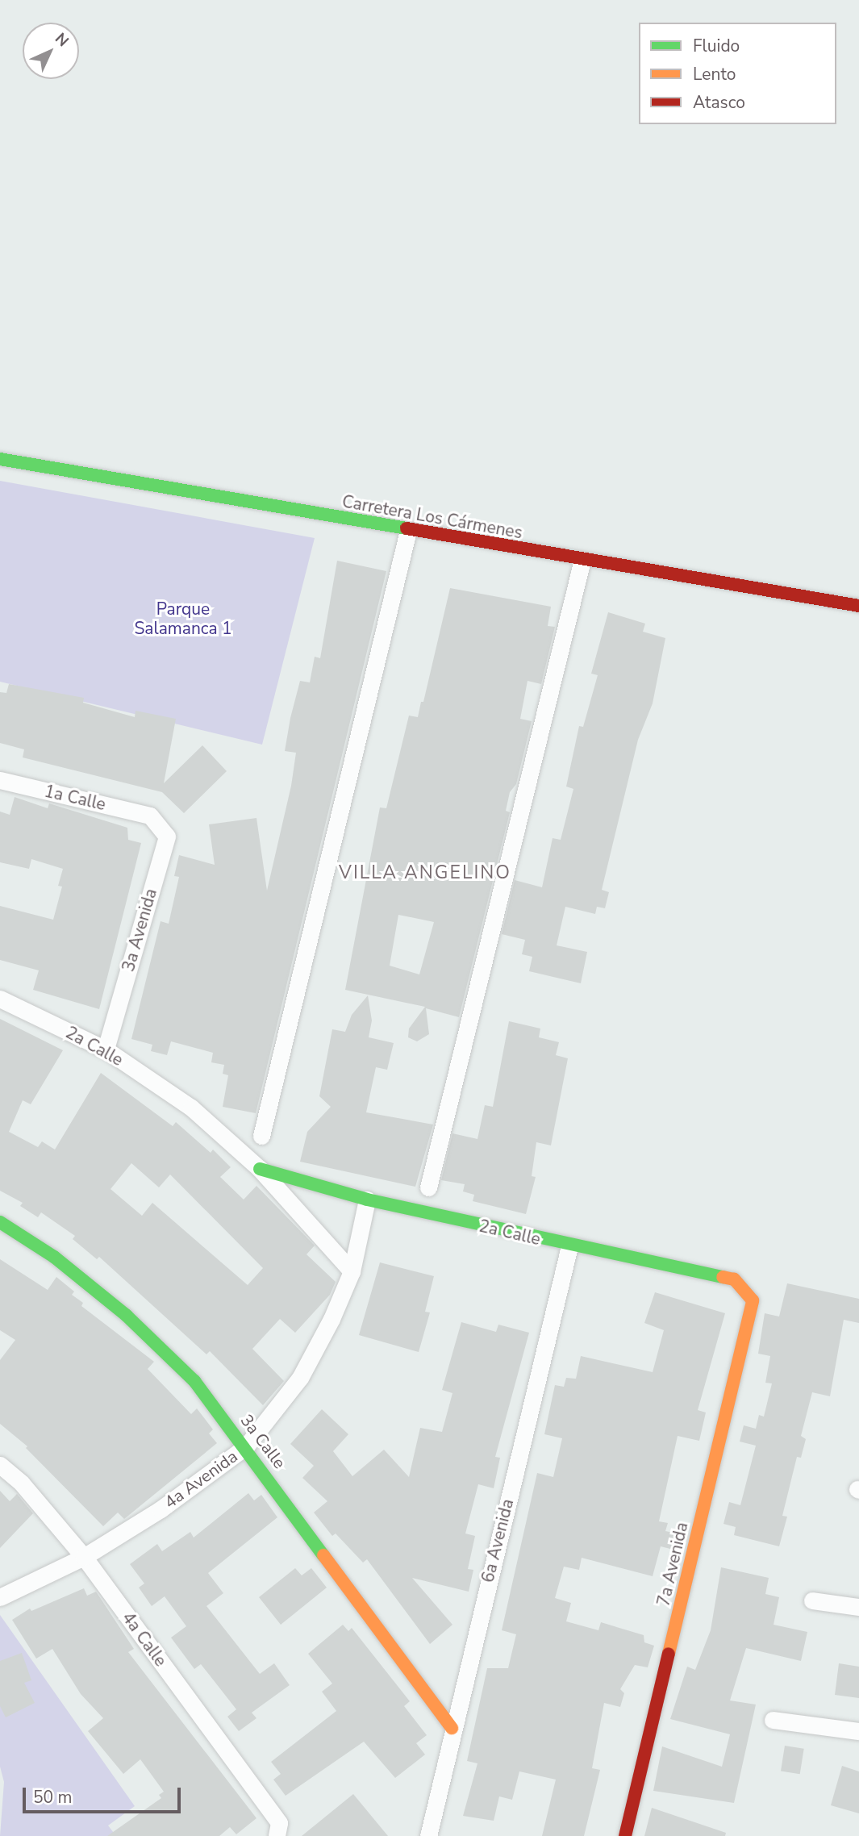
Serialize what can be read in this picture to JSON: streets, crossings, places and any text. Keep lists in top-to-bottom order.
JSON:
{
  "streets": {
    "street": [
      "Carretera Los Cármenes",
      "1a Calle",
      "3a Avenida",
      "2a Calle",
      "3a Calle",
      "4a Avenida",
      "6a Avenida",
      "7a Avenida",
      "4a Calle"
    ]
  },
  "crossings": [
    ["1a Calle", "3a Avenida"],
    ["3a Avenida", "2a Calle"],
    ["2a Calle", "4a Avenida"],
    ["2a Calle", "6a Avenida"],
    ["2a Calle", "7a Avenida"],
    ["3a Calle", "4a Avenida"],
    ["3a Calle", "6a Avenida"],
    ["4a Avenida", "4a Calle"]
  ],
  "districts": ["VILLA ANGELINO"],
  "parks": ["Parque Salamanca 1"],
  "legend": ["Fluido", "Lento", "Atasco"],
  "scale_bar": "50 m",
  "north": "top right"
}
